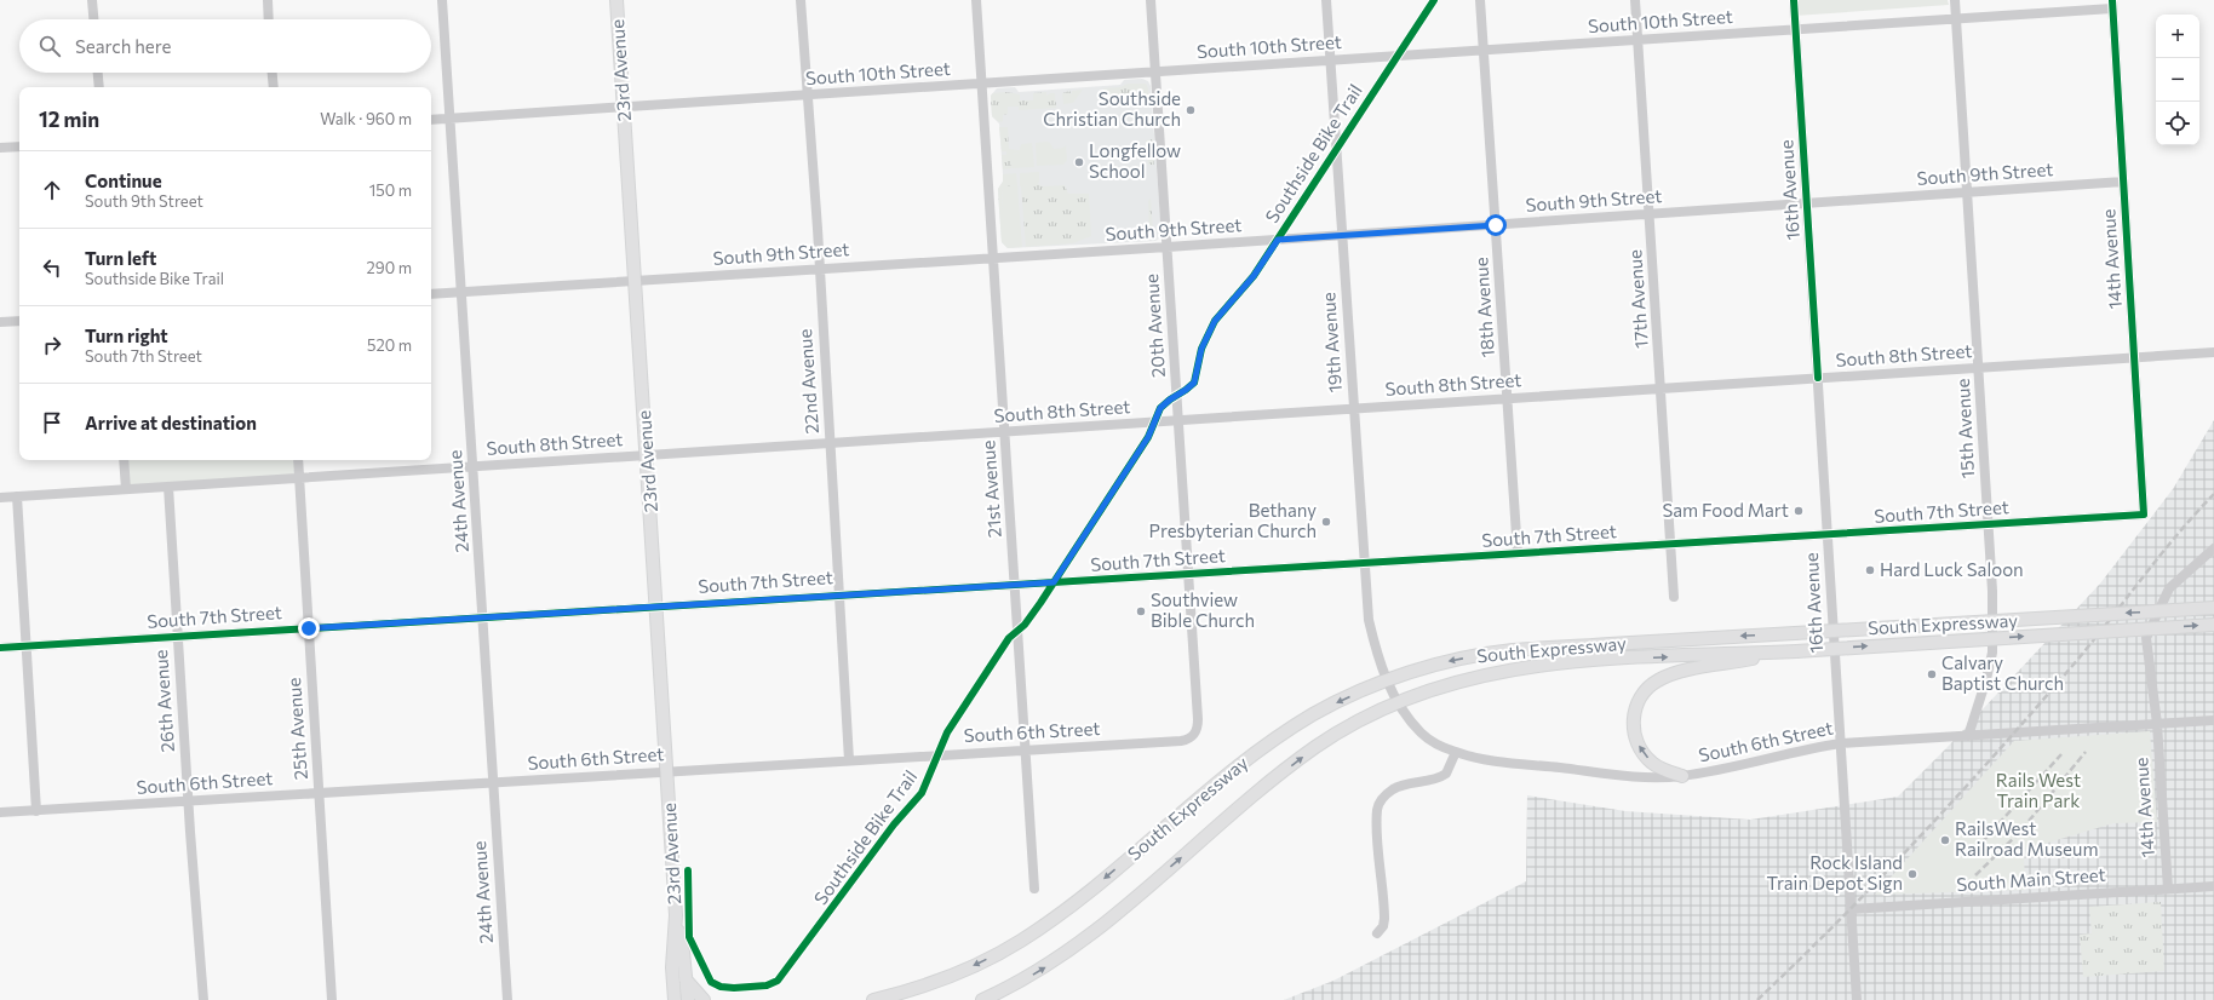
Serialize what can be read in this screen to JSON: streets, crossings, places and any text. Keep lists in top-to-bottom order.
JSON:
{
  "streets": {
    "main road": ["23rd Avenue", "South Expressway"],
    "street": [
      "South 10th Street",
      "South 9th Street",
      "16th Avenue",
      "14th Avenue",
      "17th Avenue",
      "18th Avenue",
      "20th Avenue",
      "19th Avenue",
      "South 8th Street",
      "22nd Avenue",
      "15th Avenue",
      "21st Avenue",
      "24th Avenue",
      "South 7th Street",
      "26th Avenue",
      "25th Avenue",
      "South 6th Street",
      "South Main Street"
    ],
    "cycle path": ["Southside Bike Trail"]
  },
  "crossings": [
    ["South 10th Street", "23rd Avenue"],
    ["South 10th Street", "16th Avenue"],
    ["South 10th Street", "14th Avenue"],
    ["South 10th Street", "17th Avenue"],
    ["South 10th Street", "18th Avenue"],
    ["South 10th Street", "20th Avenue"],
    ["South 10th Street", "19th Avenue"],
    ["South 10th Street", "22nd Avenue"],
    ["South 10th Street", "15th Avenue"],
    ["South 10th Street", "21st Avenue"],
    ["South 10th Street", "24th Avenue"],
    ["23rd Avenue", "South 9th Street"],
    ["23rd Avenue", "South 8th Street"],
    ["23rd Avenue", "South 7th Street"],
    ["23rd Avenue", "South 6th Street"],
    ["South 9th Street", "16th Avenue"],
    ["South 9th Street", "14th Avenue"],
    ["South 9th Street", "17th Avenue"],
    ["South 9th Street", "18th Avenue"],
    ["South 9th Street", "20th Avenue"],
    ["South 9th Street", "19th Avenue"],
    ["South 9th Street", "22nd Avenue"],
    ["South 9th Street", "15th Avenue"],
    ["South 9th Street", "21st Avenue"],
    ["South 9th Street", "24th Avenue"],
    ["16th Avenue", "South 8th Street"],
    ["16th Avenue", "South 7th Street"],
    ["16th Avenue", "South 6th Street"],
    ["16th Avenue", "South Main Street"],
    ["14th Avenue", "South 8th Street"],
    ["14th Avenue", "South 7th Street"],
    ["14th Avenue", "South 6th Street"],
    ["14th Avenue", "South Main Street"],
    ["17th Avenue", "South 8th Street"],
    ["17th Avenue", "South 7th Street"],
    ["18th Avenue", "South 8th Street"],
    ["18th Avenue", "South 7th Street"],
    ["20th Avenue", "South 8th Street"],
    ["20th Avenue", "South 7th Street"],
    ["20th Avenue", "South 6th Street"],
    ["19th Avenue", "South 8th Street"],
    ["19th Avenue", "South 7th Street"],
    ["19th Avenue", "South Expressway"],
    ["19th Avenue", "South 6th Street"],
    ["South 8th Street", "22nd Avenue"],
    ["South 8th Street", "15th Avenue"],
    ["South 8th Street", "21st Avenue"],
    ["South 8th Street", "24th Avenue"],
    ["South 8th Street", "26th Avenue"],
    ["South 8th Street", "25th Avenue"],
    ["22nd Avenue", "South 7th Street"],
    ["22nd Avenue", "South 6th Street"],
    ["15th Avenue", "South 7th Street"],
    ["15th Avenue", "South 6th Street"],
    ["21st Avenue", "South 7th Street"],
    ["21st Avenue", "South 6th Street"],
    ["24th Avenue", "South 7th Street"],
    ["24th Avenue", "South 6th Street"],
    ["South 7th Street", "26th Avenue"],
    ["South 7th Street", "25th Avenue"],
    ["South Expressway", "South 6th Street"],
    ["26th Avenue", "South 6th Street"],
    ["25th Avenue", "South 6th Street"]
  ],
  "parks": ["Rails West Train Park"],
  "places": [
    "Southside Christian Church",
    "Longfellow School",
    "Sam Food Mart",
    "Bethany Presbyterian Church",
    "Hard Luck Saloon",
    "Southview Bible Church",
    "Calvary Baptist Church",
    "RailsWest Railroad Museum",
    "Rock Island Train Depot Sign"
  ],
  "page": {
    "map_buttons": ["+", "−"],
    "search": "Search here",
    "heading": ["12 min", "Walk · 960 m"],
    "list": [
      ["Continue", "South 9th Street", "150 m"],
      ["Turn left", "Southside Bike Trail", "290 m"],
      ["Turn right", "South 7th Street", "520 m"],
      "Arrive at destination"
    ]
  }
}
